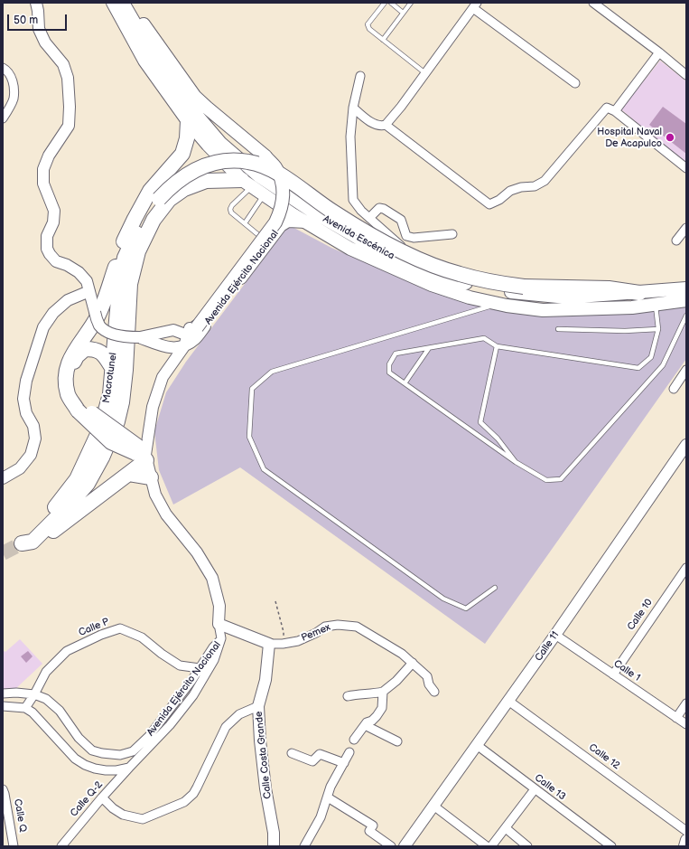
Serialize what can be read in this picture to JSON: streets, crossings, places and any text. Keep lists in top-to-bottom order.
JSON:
{
  "streets": {
    "highway": ["Macrotunel"],
    "main road": ["Avenida Escénica"],
    "street": [
      "Avenida Ejército Nacional",
      "Calle 10",
      "Calle P",
      "Pemex",
      "Calle 11",
      "Calle 1",
      "Calle Costa Grande",
      "Calle 12",
      "Calle 13",
      "Calle Q-2",
      "Calle Q"
    ]
  },
  "crossings": [
    ["Avenida Escénica", "Macrotunel"],
    ["Avenida Ejército Nacional", "Calle P"],
    ["Avenida Ejército Nacional", "Pemex"],
    ["Avenida Ejército Nacional", "Calle Q-2"],
    ["Calle 10", "Calle 1"],
    ["Pemex", "Calle Costa Grande"],
    ["Calle 11", "Calle 1"],
    ["Calle 11", "Calle 12"],
    ["Calle 11", "Calle 13"]
  ],
  "places": ["Hospital Naval De Acapulco"],
  "scale_bar": "50 m"
}
